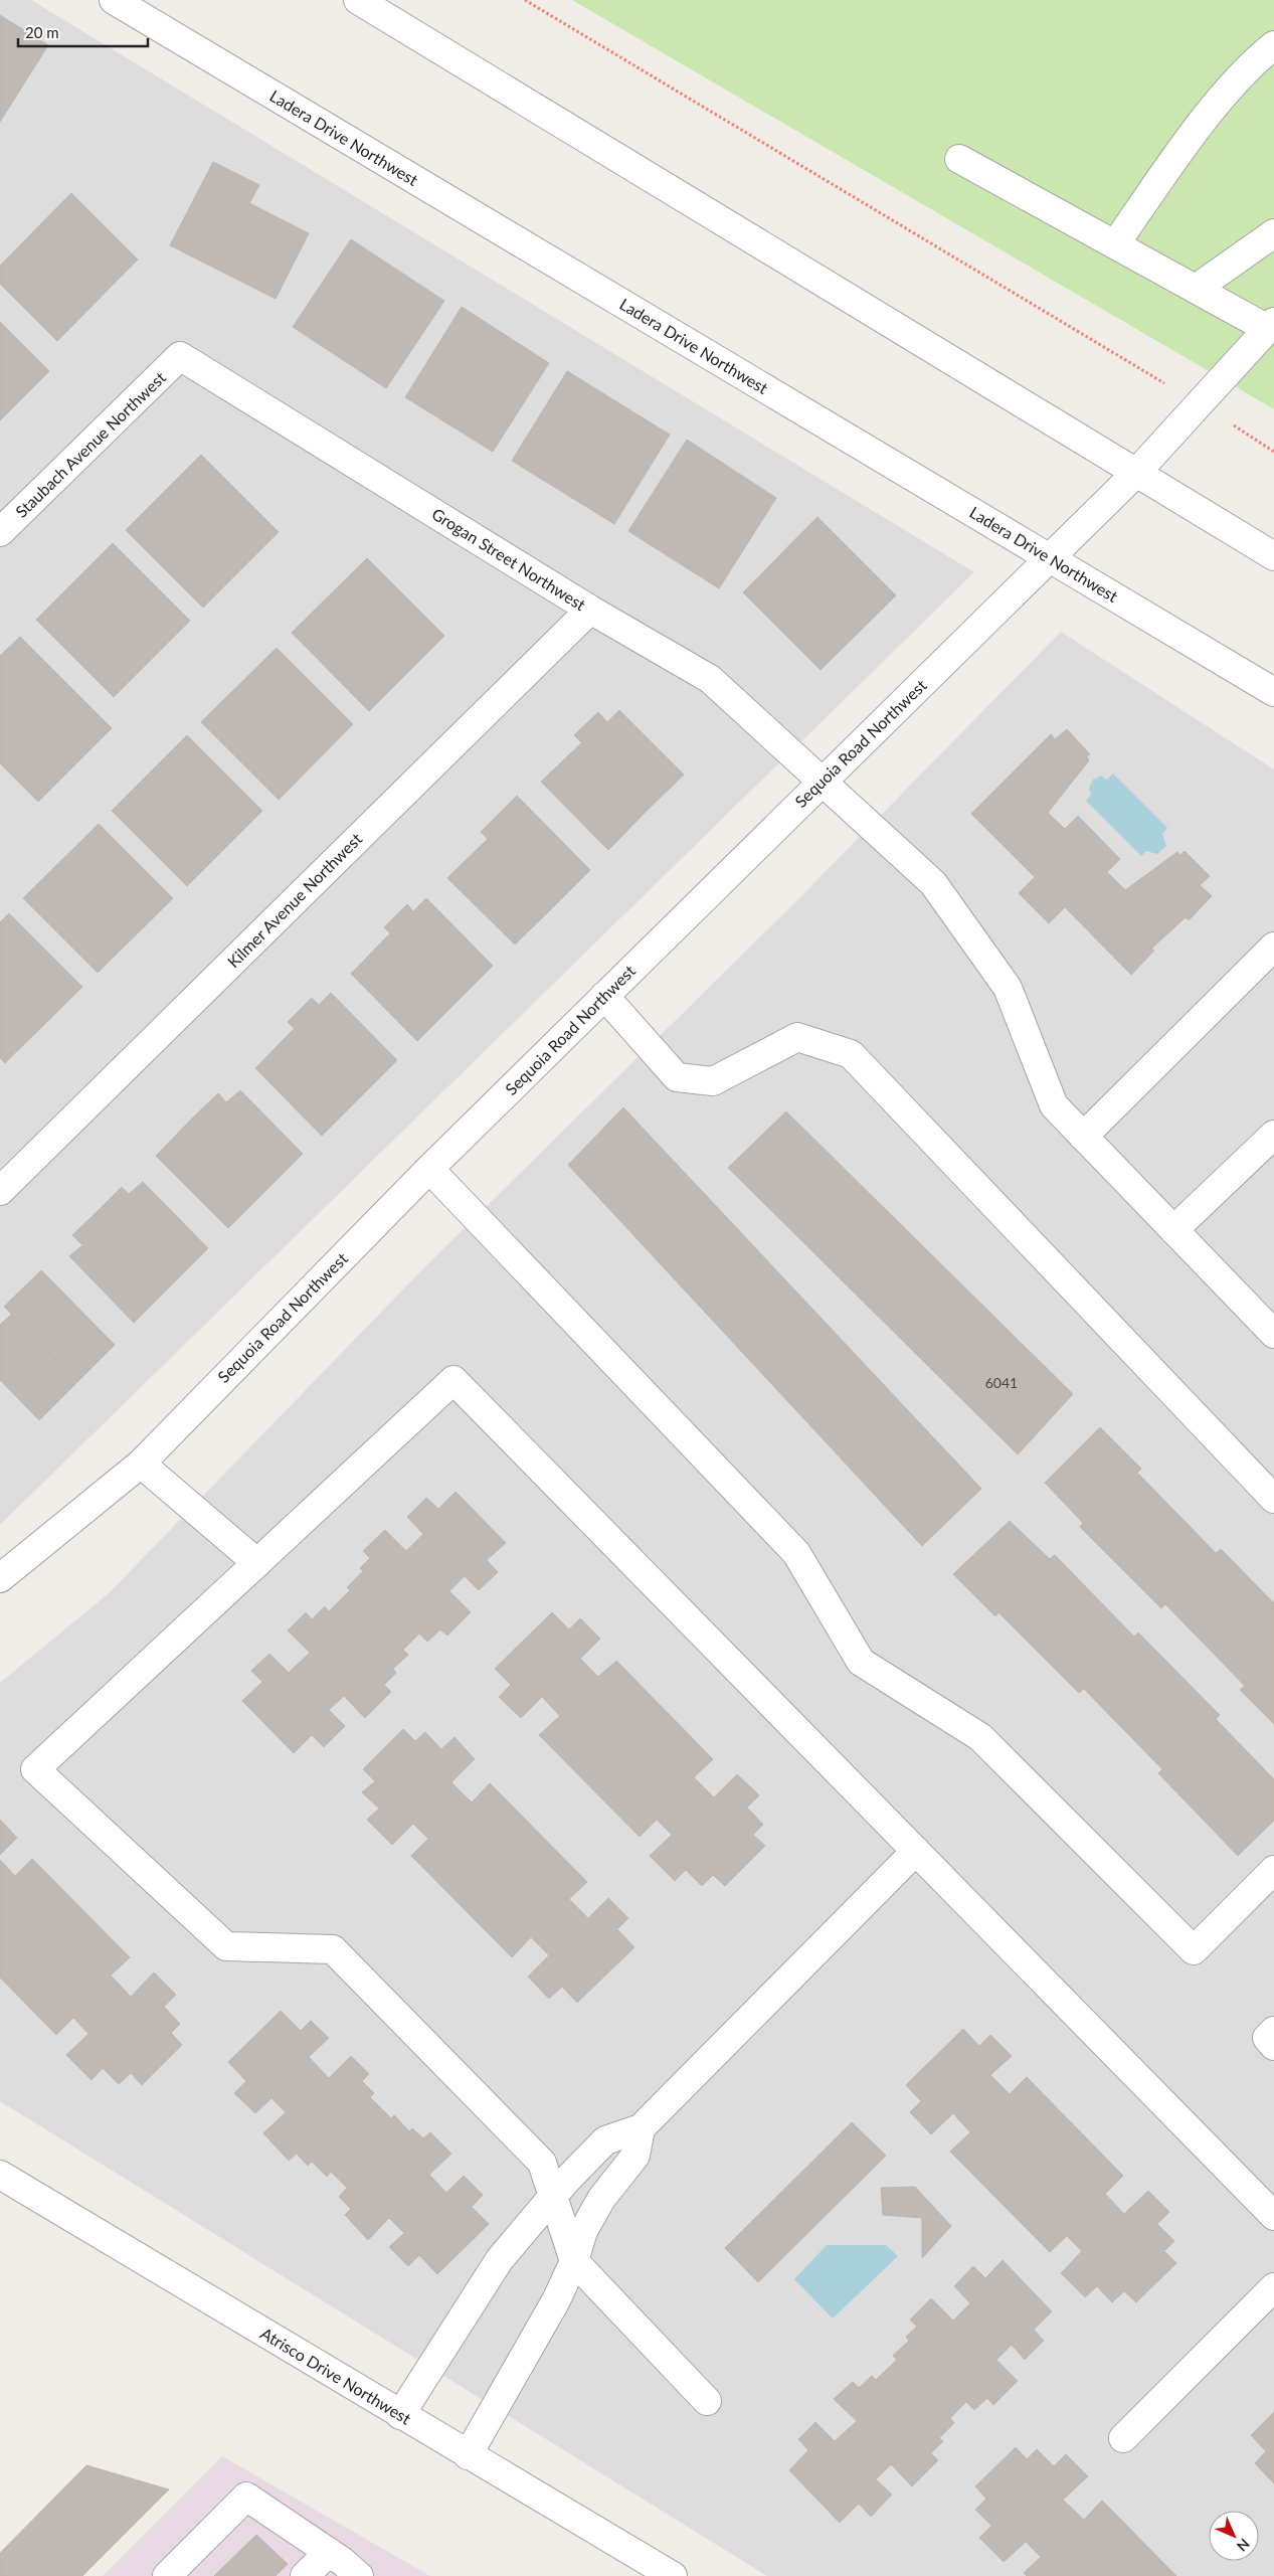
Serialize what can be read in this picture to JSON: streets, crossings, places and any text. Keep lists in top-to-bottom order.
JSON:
{
  "streets": {
    "street": [
      "Ladera Drive Northwest",
      "Staubach Avenue Northwest",
      "Grogan Street Northwest",
      "Sequoia Road Northwest",
      "Kilmer Avenue Northwest",
      "Atrisco Drive Northwest"
    ]
  },
  "crossings": [
    ["Ladera Drive Northwest", "Sequoia Road Northwest"],
    ["Staubach Avenue Northwest", "Grogan Street Northwest"],
    ["Grogan Street Northwest", "Sequoia Road Northwest"],
    ["Grogan Street Northwest", "Kilmer Avenue Northwest"]
  ],
  "house_numbers": ["6041"],
  "scale_bar": "20 m",
  "north": "bottom right"
}
